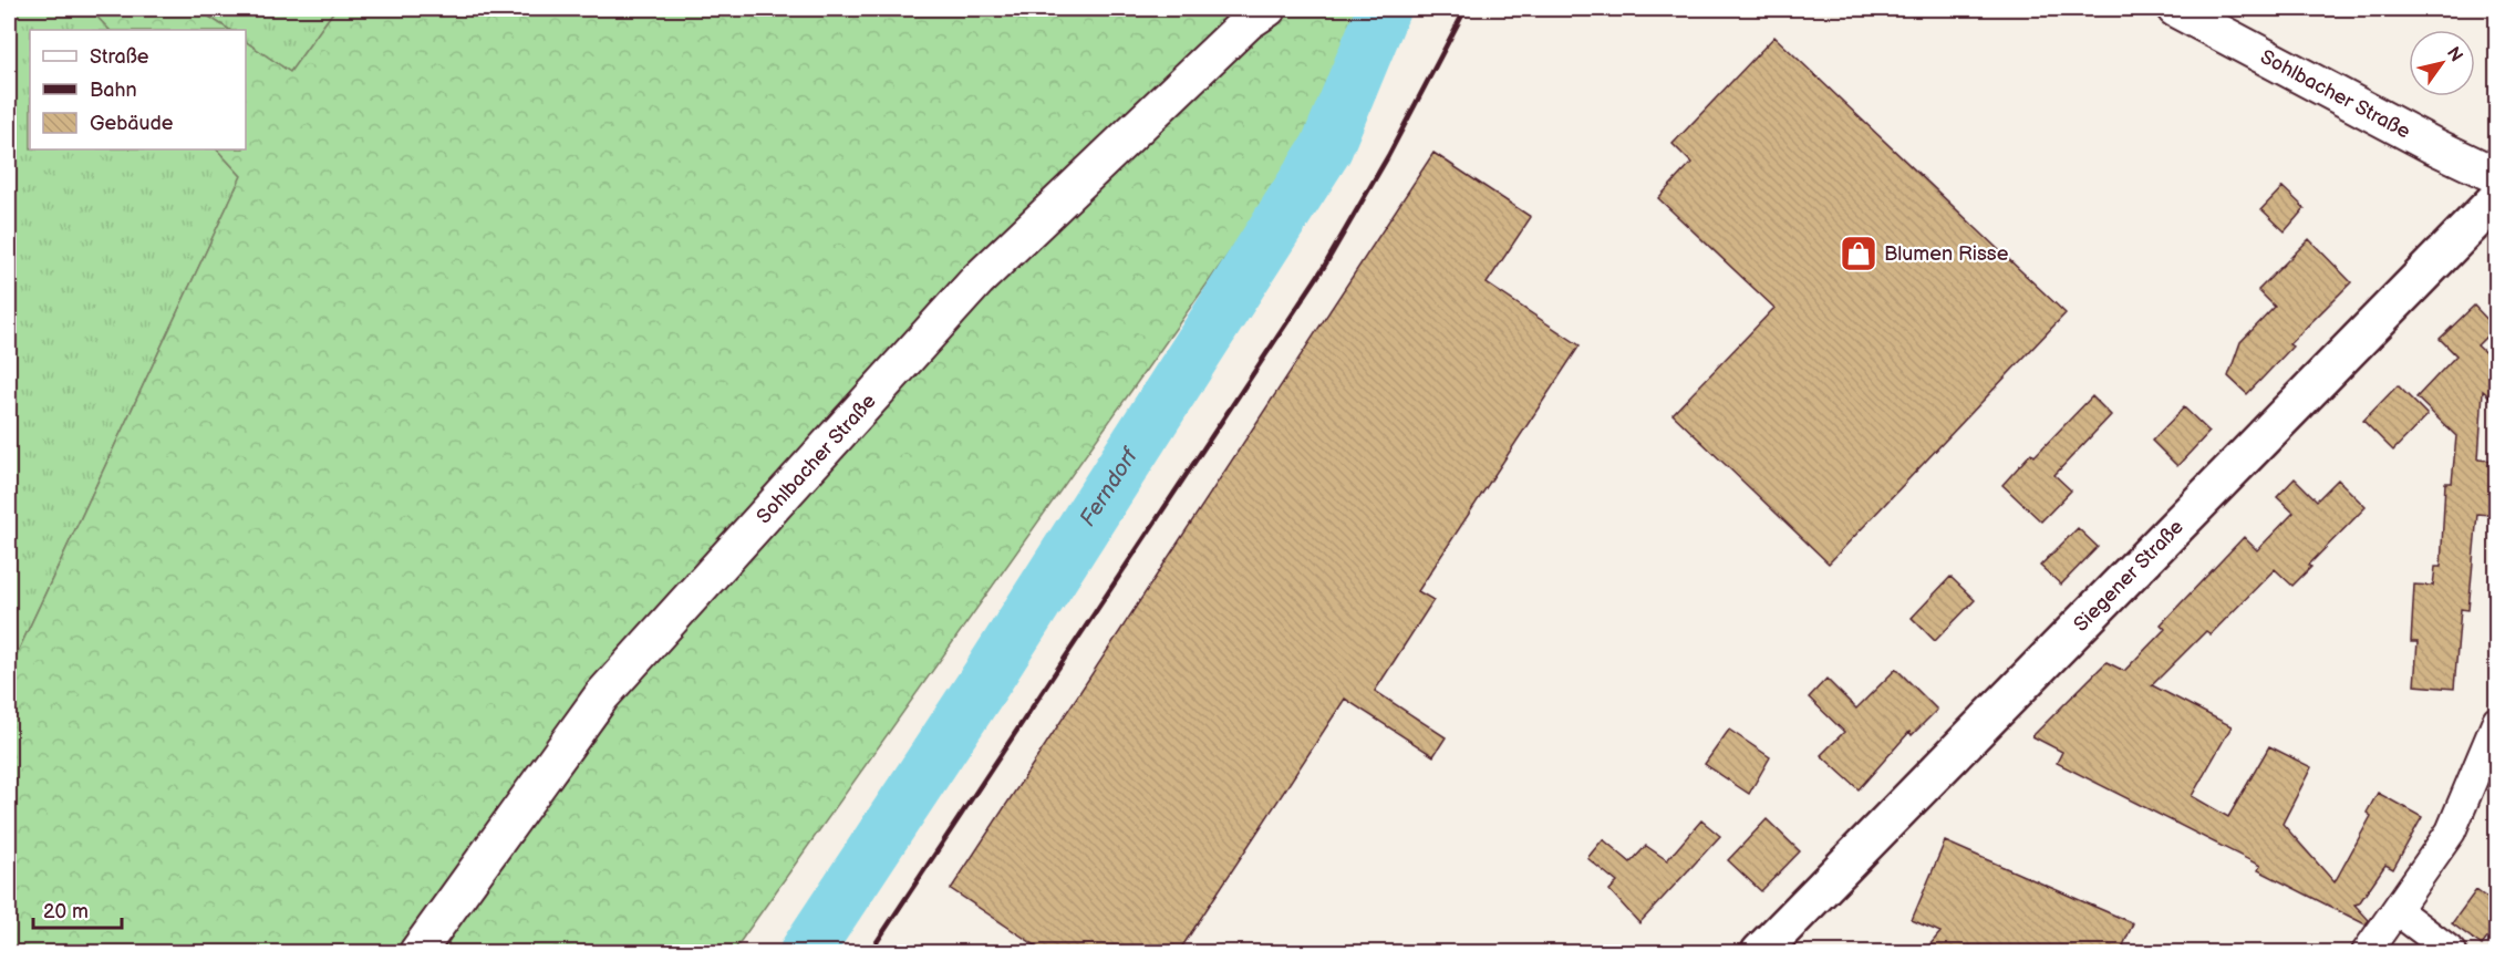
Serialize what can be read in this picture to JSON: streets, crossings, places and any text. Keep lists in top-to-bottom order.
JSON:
{
  "streets": {
    "main road": ["Siegener Straße"],
    "street": ["Sohlbacher Straße"]
  },
  "water": ["Ferndorf"],
  "places": {
    "shop": ["Blumen Risse"]
  },
  "legend": ["Straße", "Bahn", "Gebäude"],
  "scale_bar": "20 m",
  "north": "top right"
}
